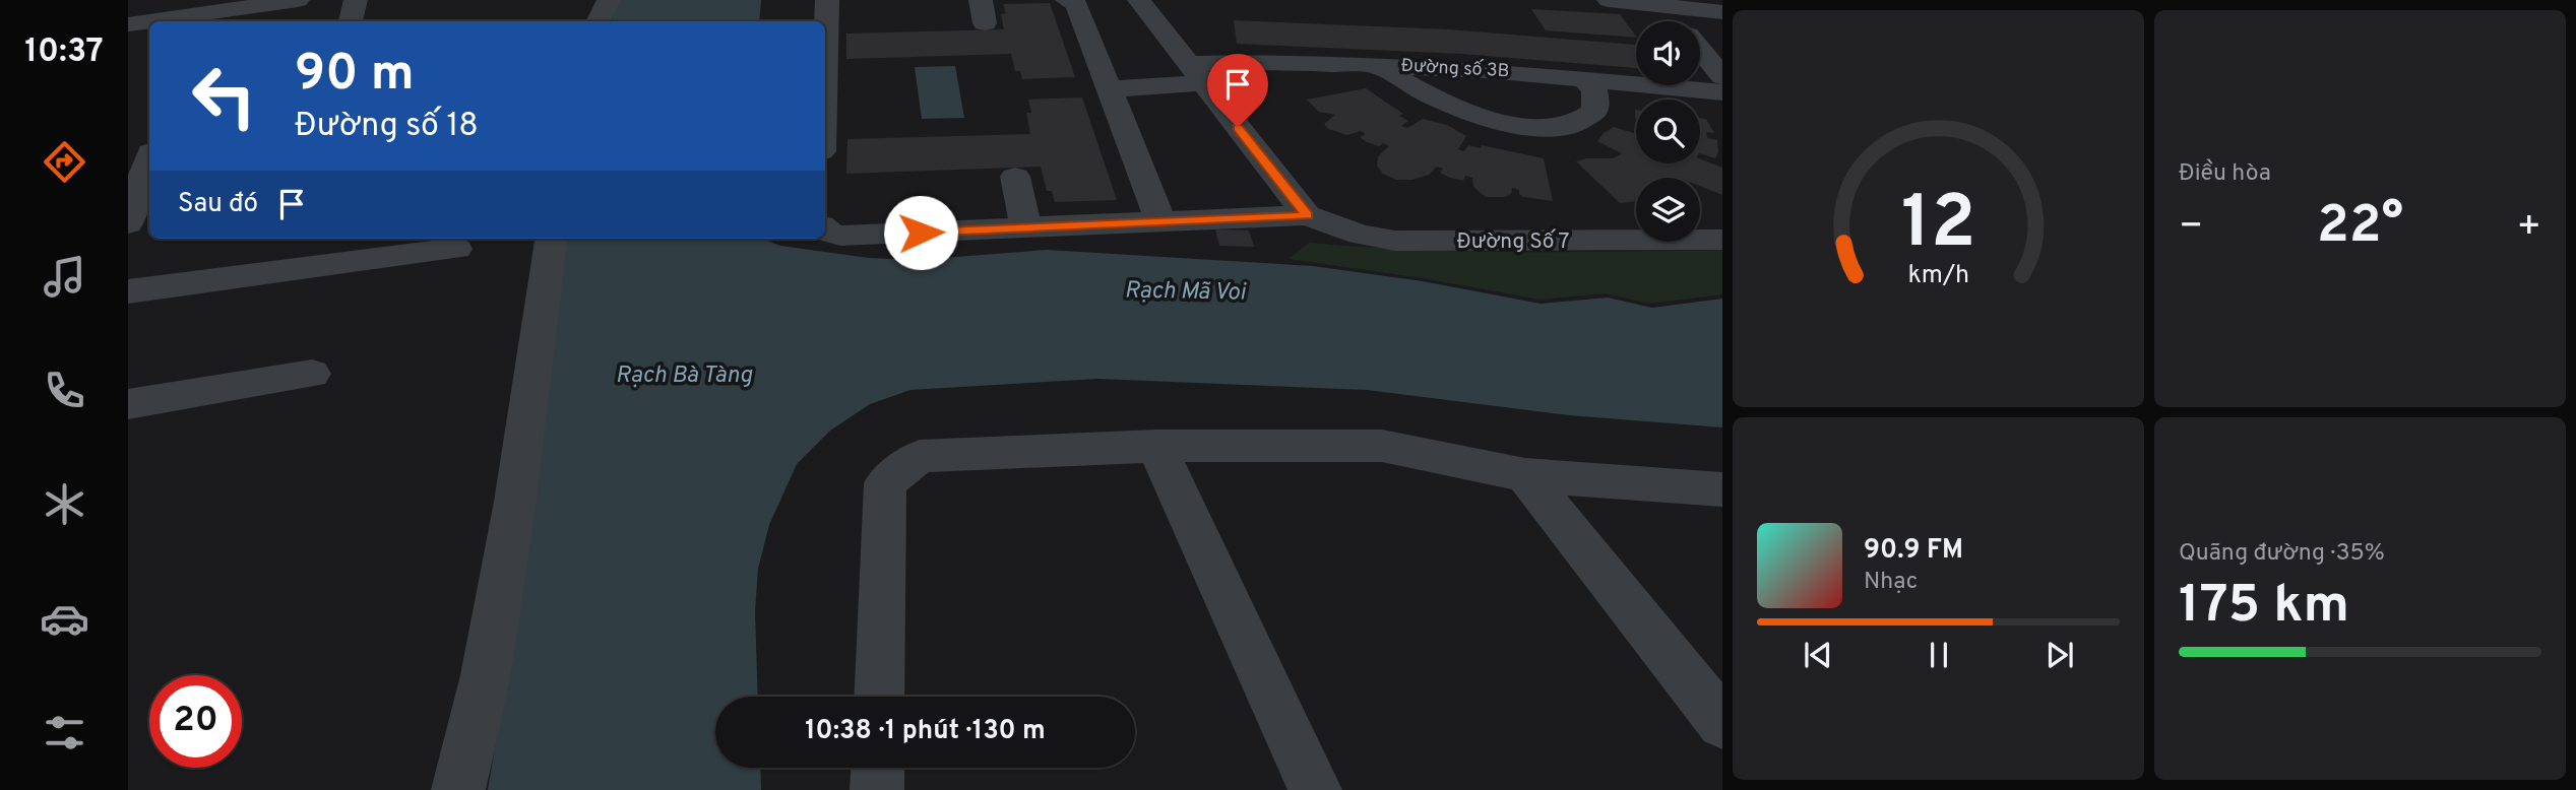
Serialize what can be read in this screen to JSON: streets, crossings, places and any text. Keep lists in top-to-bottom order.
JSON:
{
  "streets": {
    "street": ["Đường số 3B", "Đường Số 7"]
  },
  "water": ["Rạch Mã Voi", "Rạch Bà Tàng"],
  "page": {
    "tabs": "10:37",
    "tile": [
      "Điều hòa",
      ["Quãng đường · 35%", "175 km"]
    ],
    "turn": ["90 m", "Đường số 18"],
    "then": "Sau đó",
    "heat": ["−", "22°", "+"],
    "song": ["90.9 FM", "Nhạc"],
    "limit": "20",
    "trip": "10:38 · 1 phút · 130 m",
    "gauge": ["12", "km/h"]
  }
}
